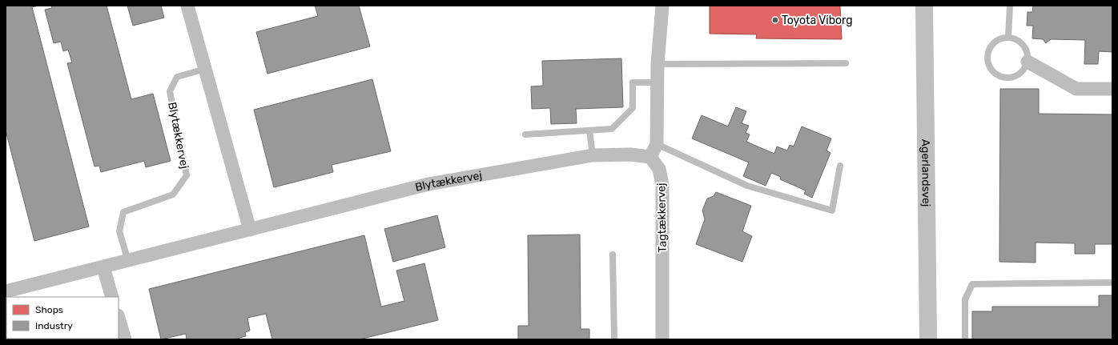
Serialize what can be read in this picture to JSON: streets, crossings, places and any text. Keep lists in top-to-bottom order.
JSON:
{
  "streets": {
    "street": ["Blytækkervej", "Agerlandsvej", "Tagtækkervej"]
  },
  "crossings": [
    ["Blytækkervej", "Tagtækkervej"]
  ],
  "places": ["Toyota Viborg"],
  "legend": ["Shops", "Industry"]
}
